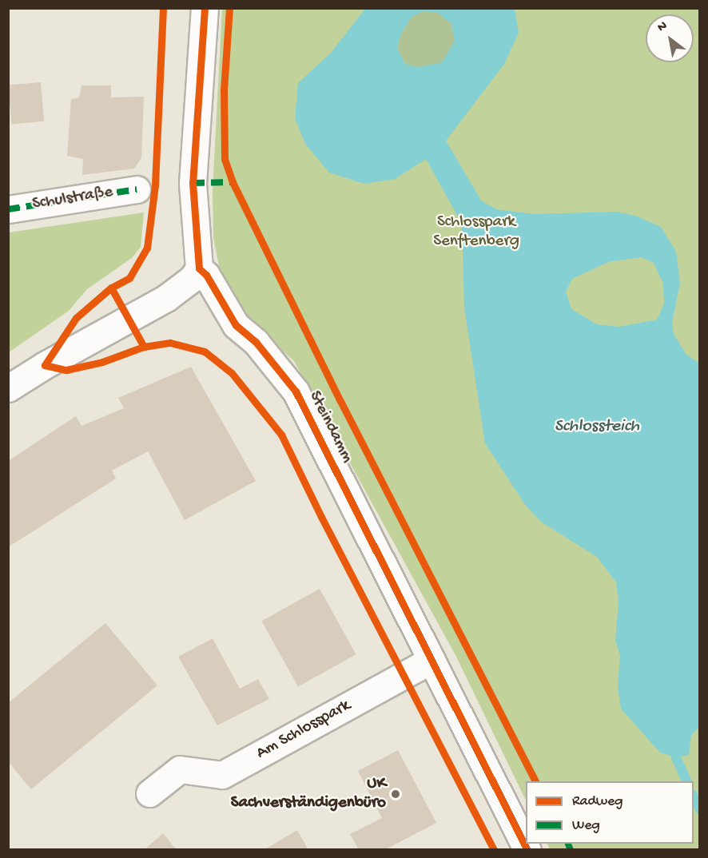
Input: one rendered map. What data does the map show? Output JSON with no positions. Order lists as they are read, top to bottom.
{
  "streets": {
    "street": ["Schulstraße", "Steindamm", "Am Schlosspark"]
  },
  "crossings": [
    ["Steindamm", "Am Schlosspark"]
  ],
  "water": ["Schlossteich"],
  "parks": ["Schlosspark Senftenberg"],
  "places": ["UK Sachverständigenbüro"],
  "legend": ["Radweg", "Weg"],
  "north": "top left"
}
